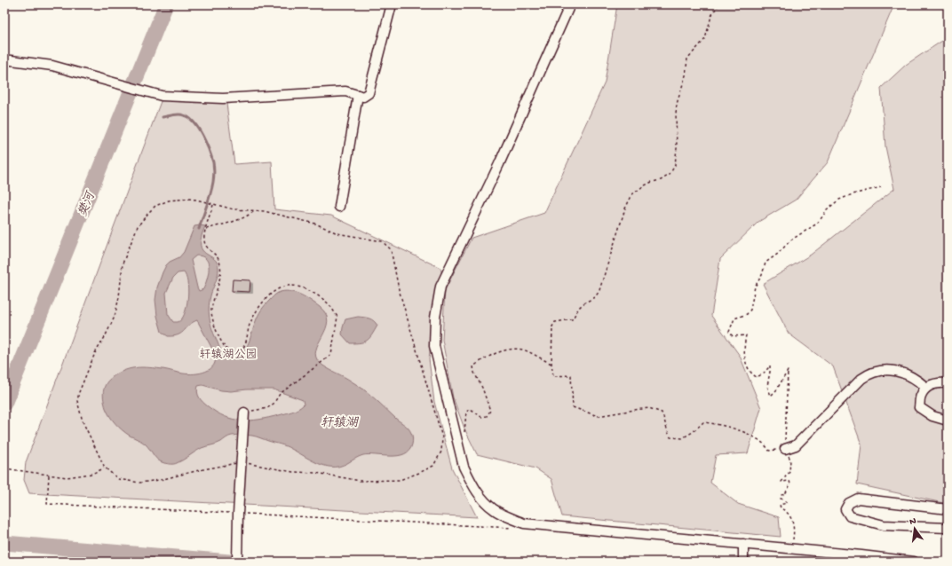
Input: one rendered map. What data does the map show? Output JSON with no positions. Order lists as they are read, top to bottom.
{
  "water": ["樊河", "轩辕湖"],
  "parks": ["轩辕湖公园"],
  "north": "top"
}
